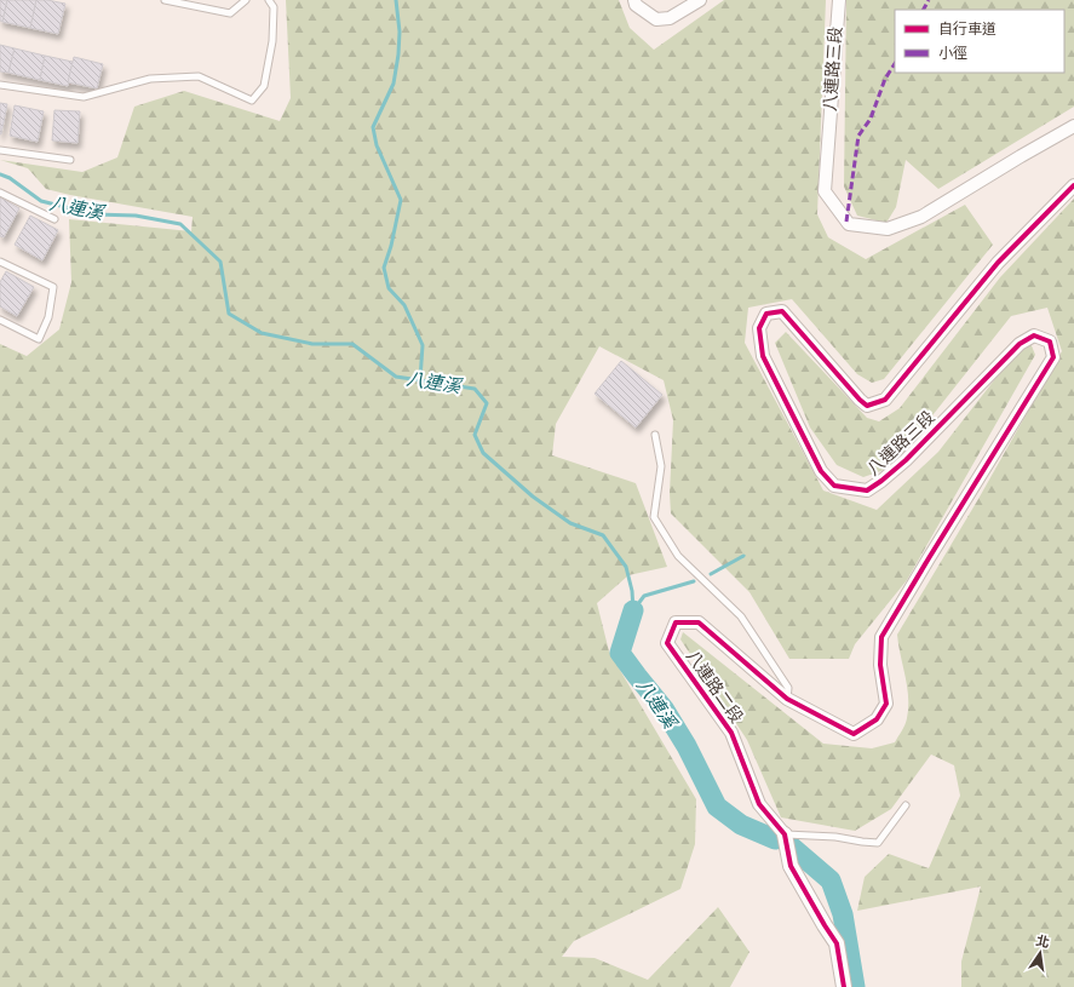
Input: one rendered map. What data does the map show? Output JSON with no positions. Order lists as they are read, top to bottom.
{
  "streets": {
    "street": ["八連路三段", "八連路二段"]
  },
  "crossings": [
    ["八連路三段", "八連路二段"]
  ],
  "water": ["八連溪"],
  "legend": ["自行車道", "小徑"],
  "north": "top"
}
